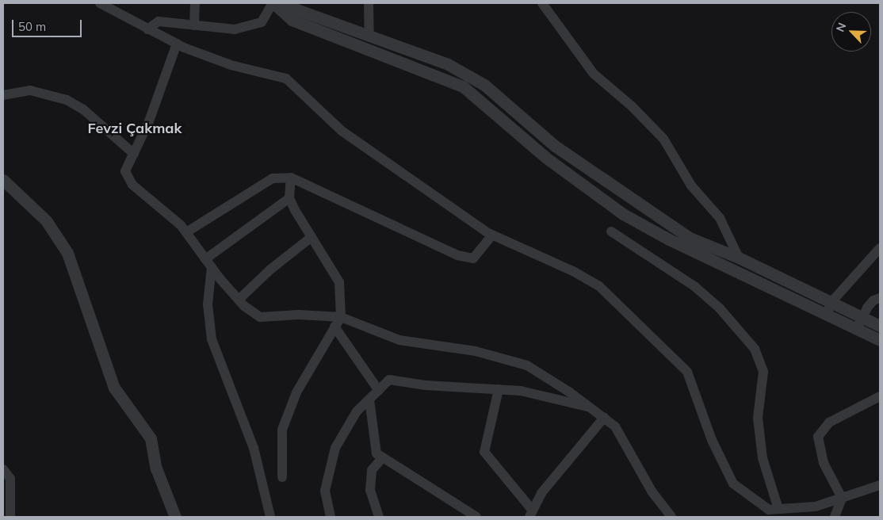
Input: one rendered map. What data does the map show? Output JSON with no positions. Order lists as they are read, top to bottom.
{
  "districts": ["Fevzi Çakmak"],
  "scale_bar": "50 m",
  "north": "top left"
}
